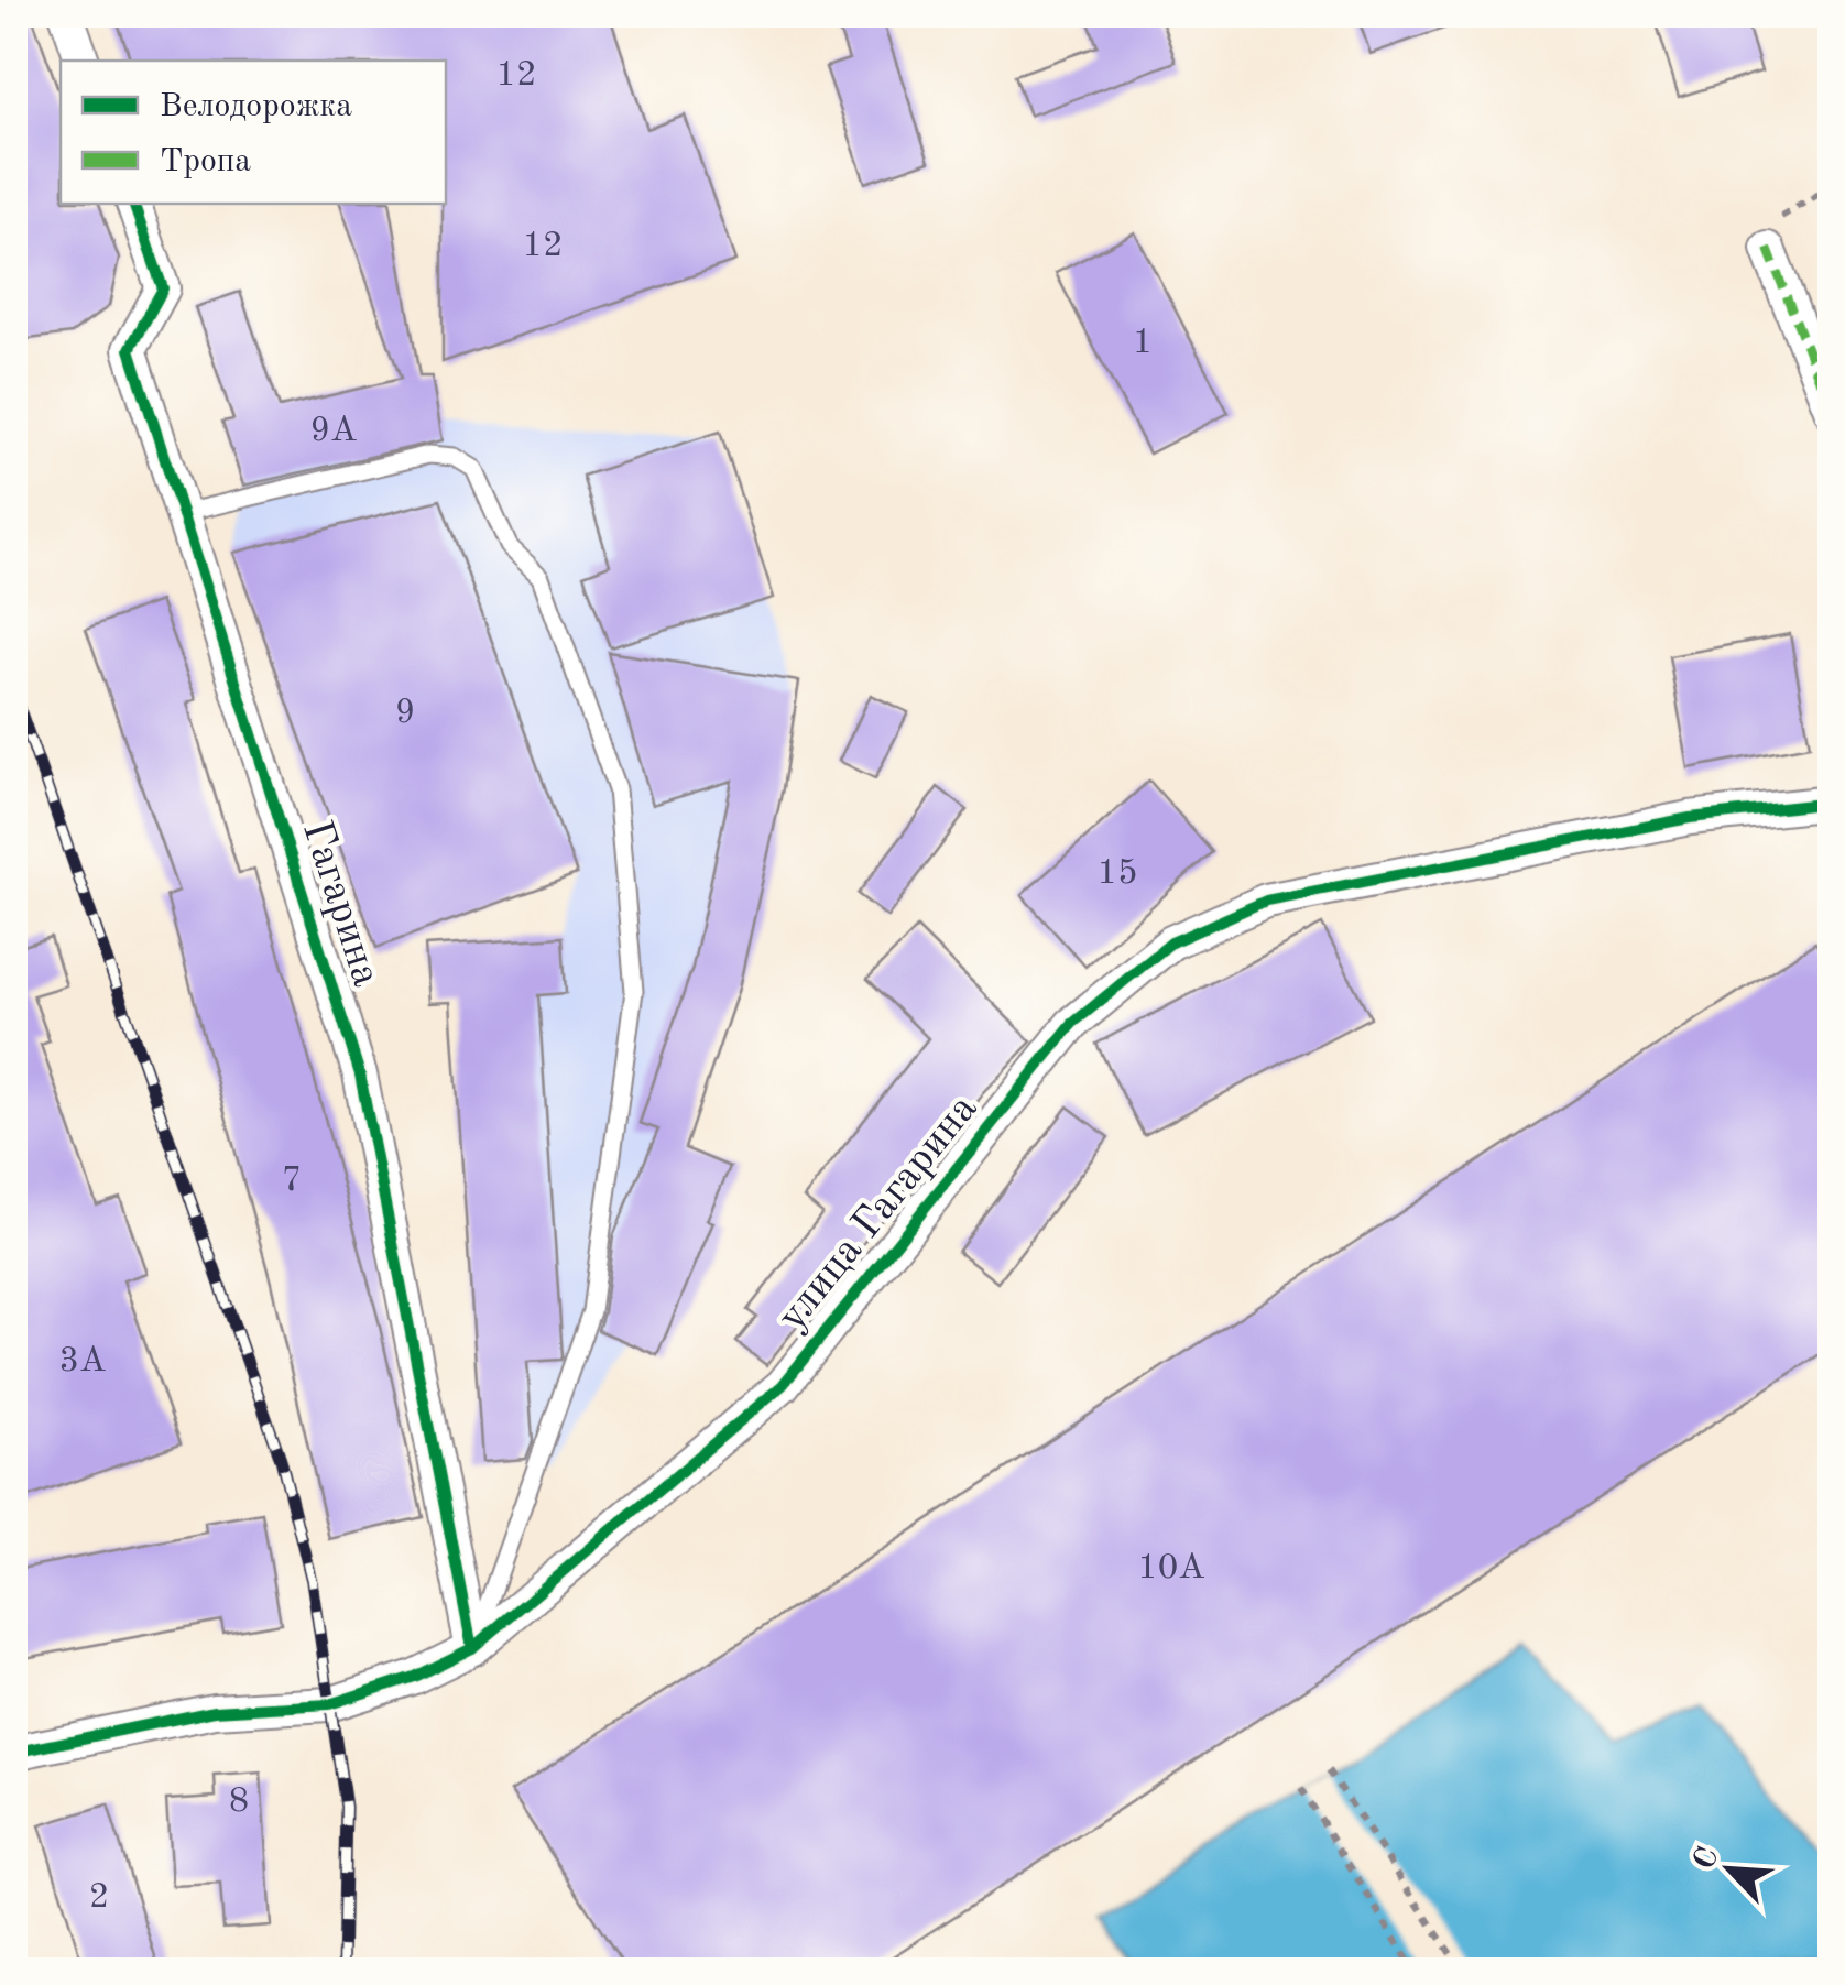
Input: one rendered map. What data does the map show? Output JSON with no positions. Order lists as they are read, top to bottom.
{
  "streets": {
    "street": ["Гагарина", "улица Гагарина"]
  },
  "crossings": [
    ["Гагарина", "улица Гагарина"]
  ],
  "house_numbers": [
    "12",
    "12",
    "1",
    "9А",
    "9",
    "15",
    "7",
    "3А",
    "10А",
    "8",
    "2"
  ],
  "legend": ["Велодорожка", "Тропа"],
  "north": "top left"
}
